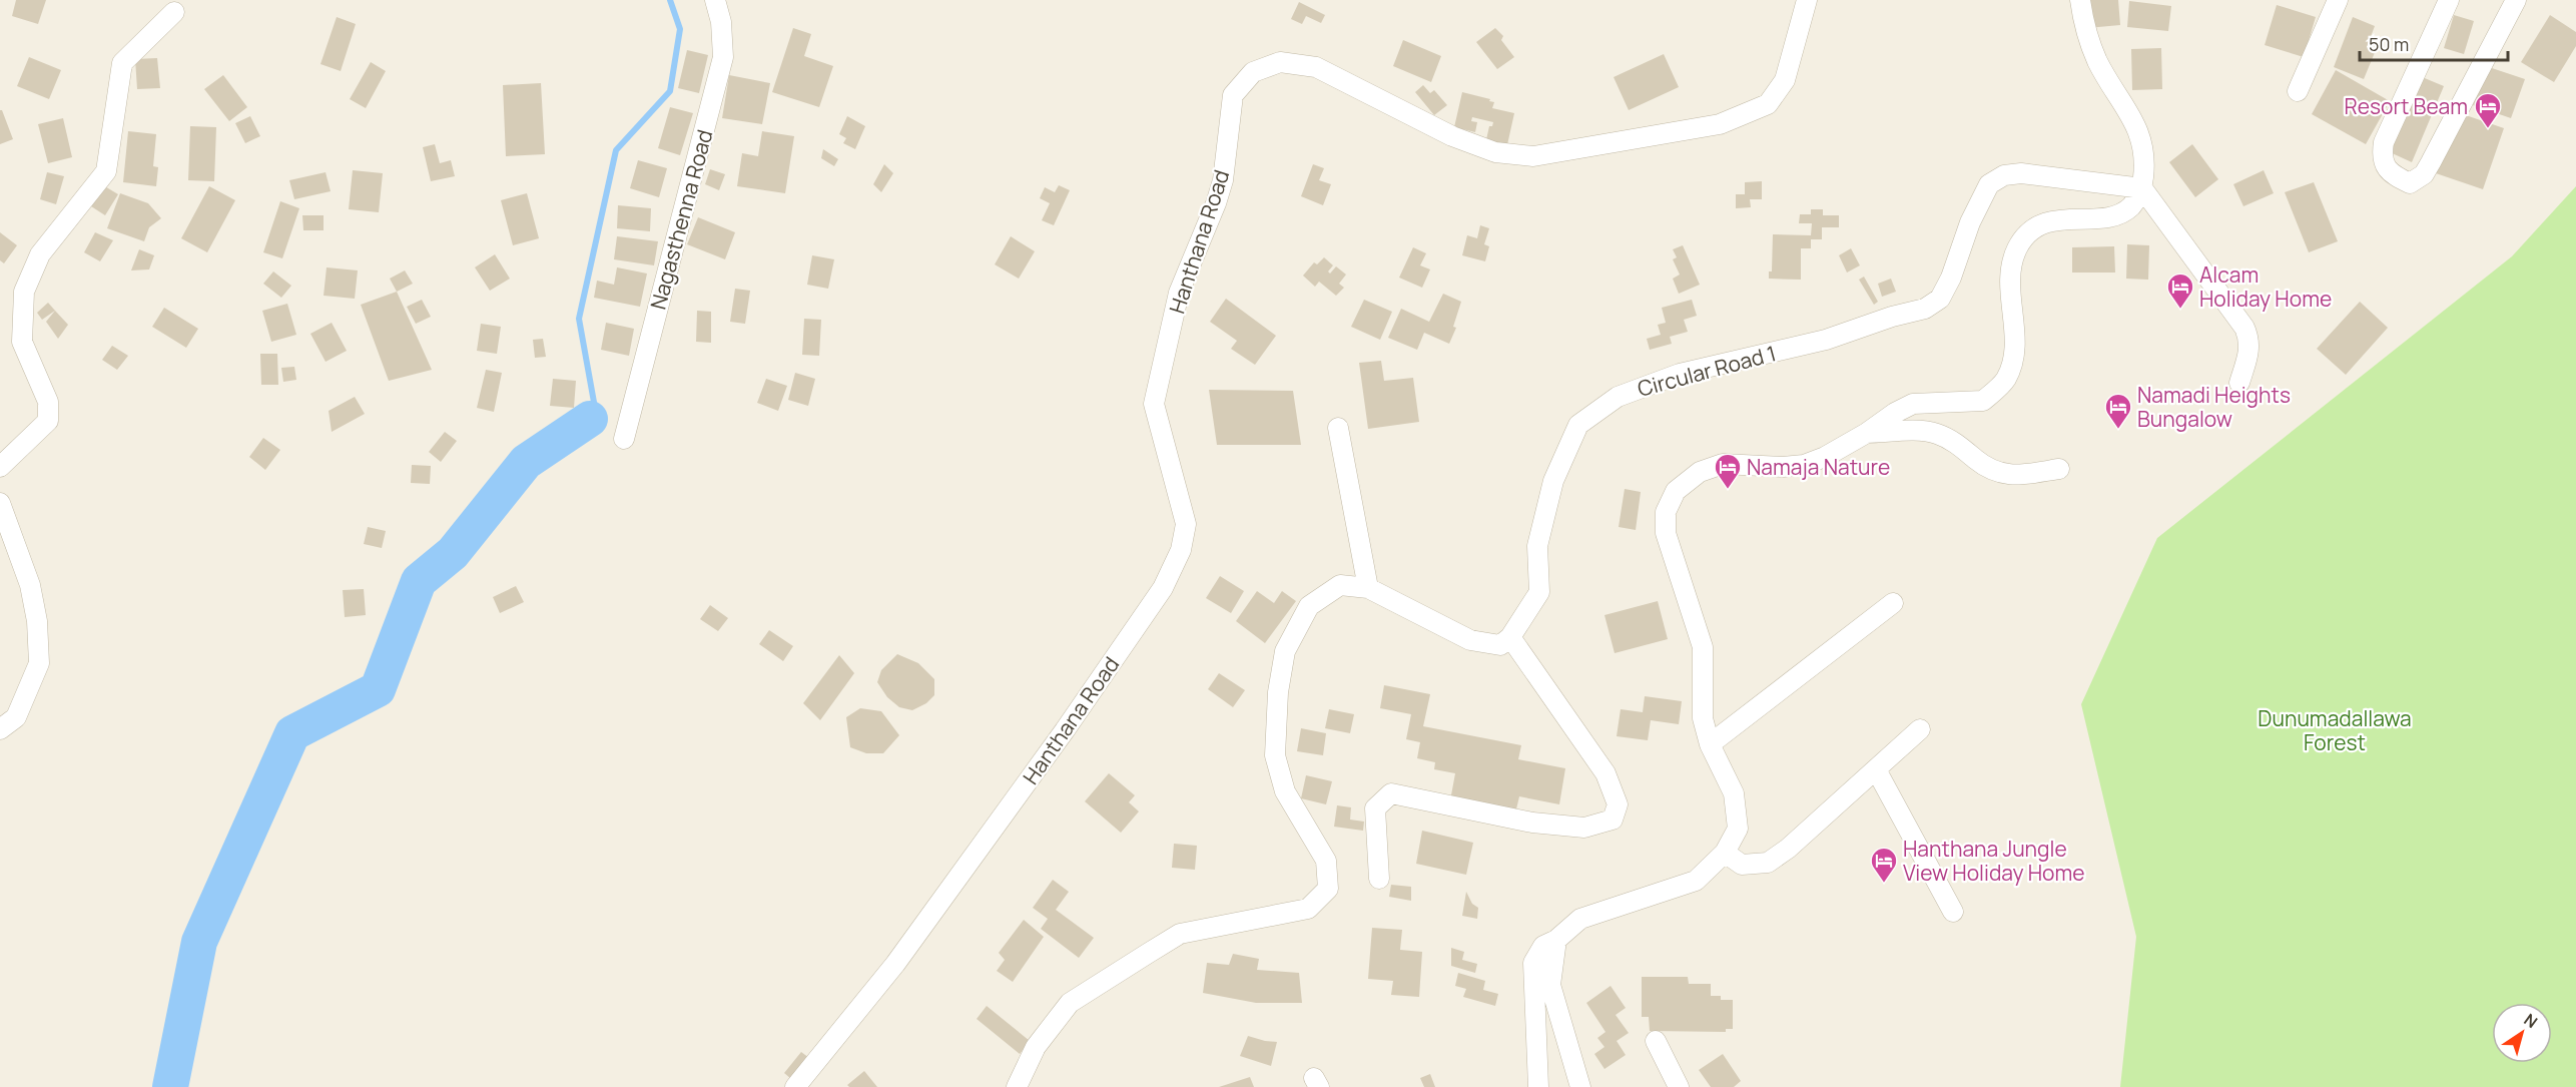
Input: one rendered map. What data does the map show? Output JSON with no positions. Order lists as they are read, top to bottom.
{
  "streets": {
    "street": ["Nagasthenna Road", "Hanthana Road", "Circular Road 1"]
  },
  "parks": ["Dunumadallawa Forest"],
  "places": {
    "hotel": [
      "Resort Beam",
      "Alcam Holiday Home",
      "Namadi Heights Bungalow",
      "Namaja Nature",
      "Hanthana Jungle View Holiday Home"
    ]
  },
  "scale_bar": "50 m",
  "north": "top right"
}
